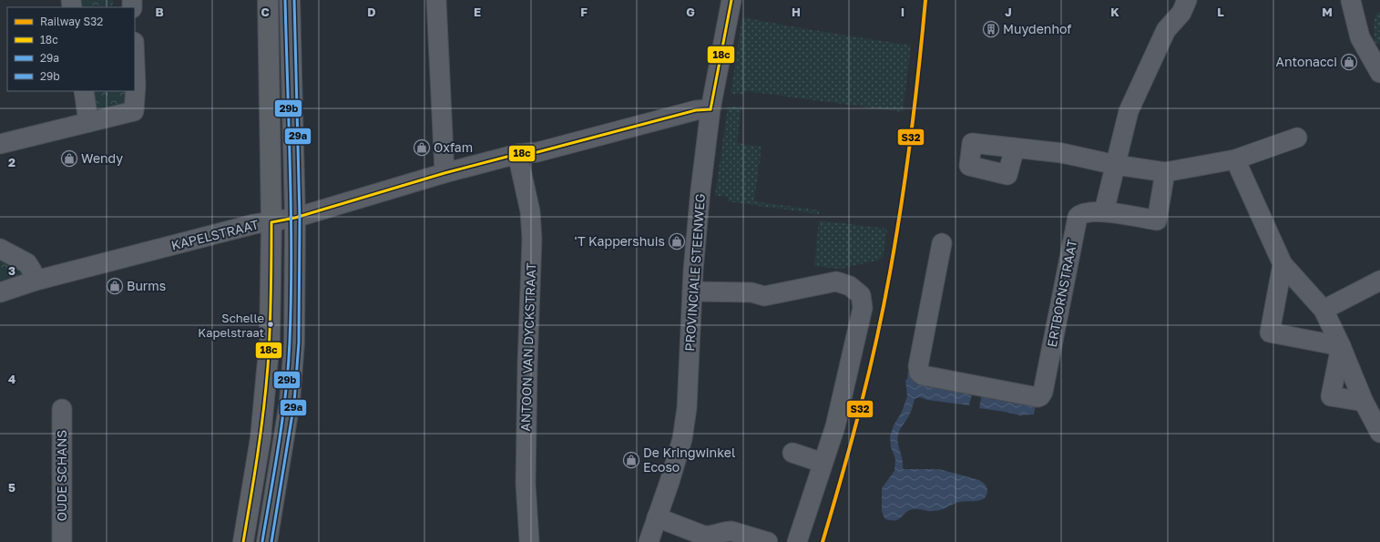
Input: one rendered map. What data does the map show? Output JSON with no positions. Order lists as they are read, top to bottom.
{
  "streets": {
    "street": [
      "KAPELSTRAAT",
      "PROVINCIALE STEENWEG",
      "ERTBORNSTRAAT",
      "ANTOON VAN DYCKSTRAAT",
      "OUDE SCHANS"
    ]
  },
  "crossings": [
    ["KAPELSTRAAT", "PROVINCIALE STEENWEG"],
    ["KAPELSTRAAT", "ANTOON VAN DYCKSTRAAT"]
  ],
  "places": {
    "building": ["Muydenhof"],
    "shop": [
      "Antonacci",
      "Oxfam",
      "Wendy",
      "'T Kappershuis",
      "Burms",
      "De Kringwinkel Ecoso"
    ],
    "other": ["Schelle Kapelstraat"]
  },
  "lines": [
    "rail line S32",
    "transit line 18c",
    "transit line 29a",
    "transit line 29b"
  ],
  "legend": [
    "Railway S32",
    "18c",
    "29a",
    "29b"
  ],
  "grid": {
    "columns": [
      "B",
      "C",
      "D",
      "E",
      "F",
      "G",
      "H",
      "I",
      "J",
      "K",
      "L",
      "M"
    ],
    "rows": [
      "2",
      "3",
      "4",
      "5"
    ]
  }
}
